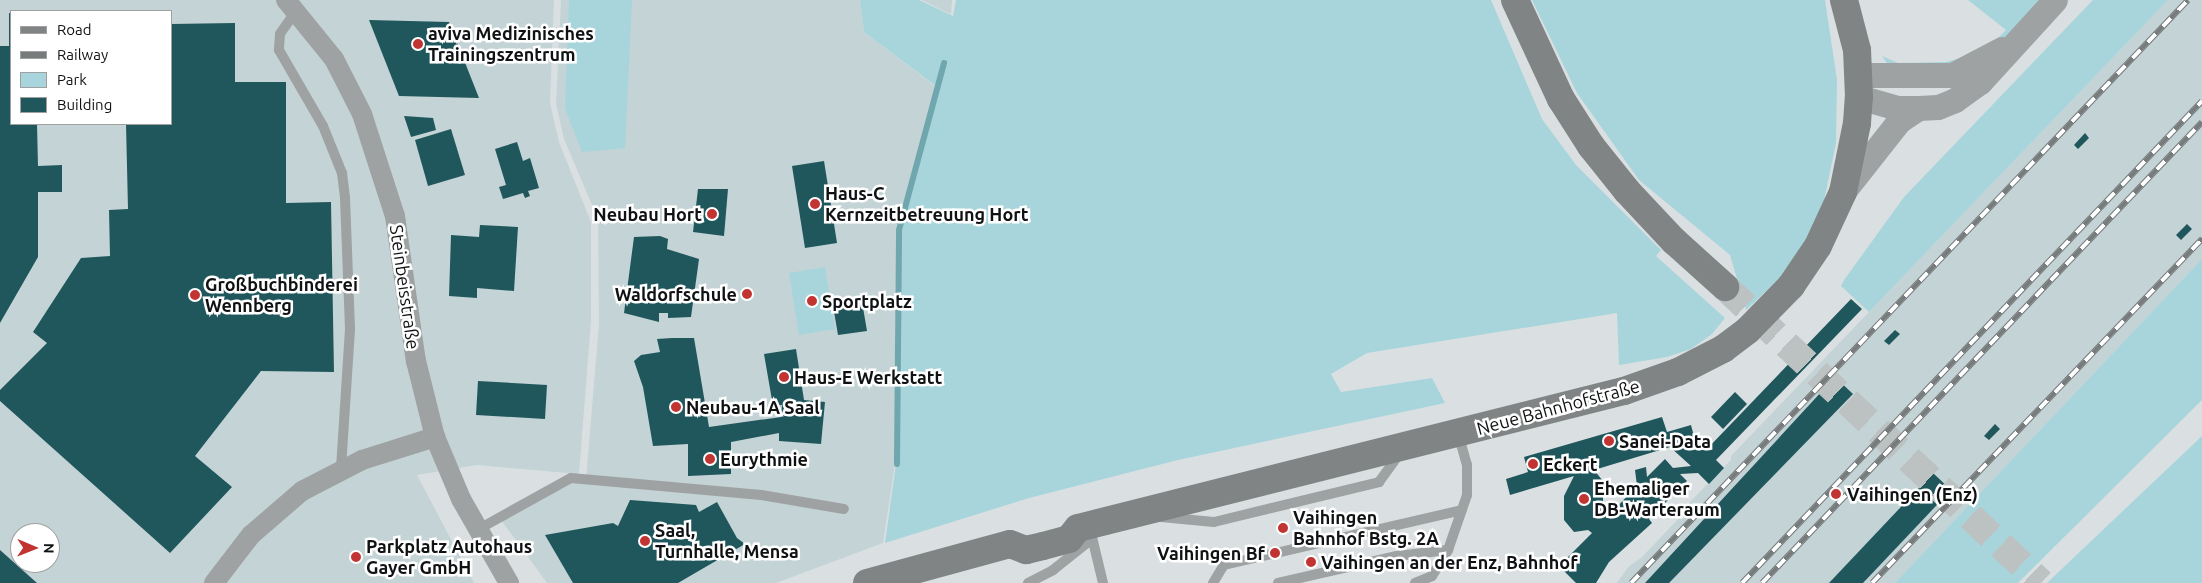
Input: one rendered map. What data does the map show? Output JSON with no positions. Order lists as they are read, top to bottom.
{
  "streets": {
    "main road": ["Neue Bahnhofstraße"],
    "street": ["Steinbeisstraße"]
  },
  "places": [
    "aviva Medizinisches Trainingszentrum",
    "Haus-C Kernzeitbetreuung Hort",
    "Neubau Hort",
    "Waldorfschule",
    "Großbuchbinderei Wennberg",
    "Sportplatz",
    "Haus-E Werkstatt",
    "Neubau-1A Saal",
    "Sanei-Data",
    "Eurythmie",
    "Eckert",
    "Vaihingen (Enz)",
    "Ehemaliger DB-Warteraum",
    "Vaihingen Bahnhof Bstg. 2A",
    "Saal, Turnhalle, Mensa",
    "Vaihingen Bf",
    "Parkplatz Autohaus Gayer GmbH",
    "Vaihingen an der Enz, Bahnhof"
  ],
  "legend": [
    "Road",
    "Railway",
    "Park",
    "Building"
  ],
  "north": "right"
}
